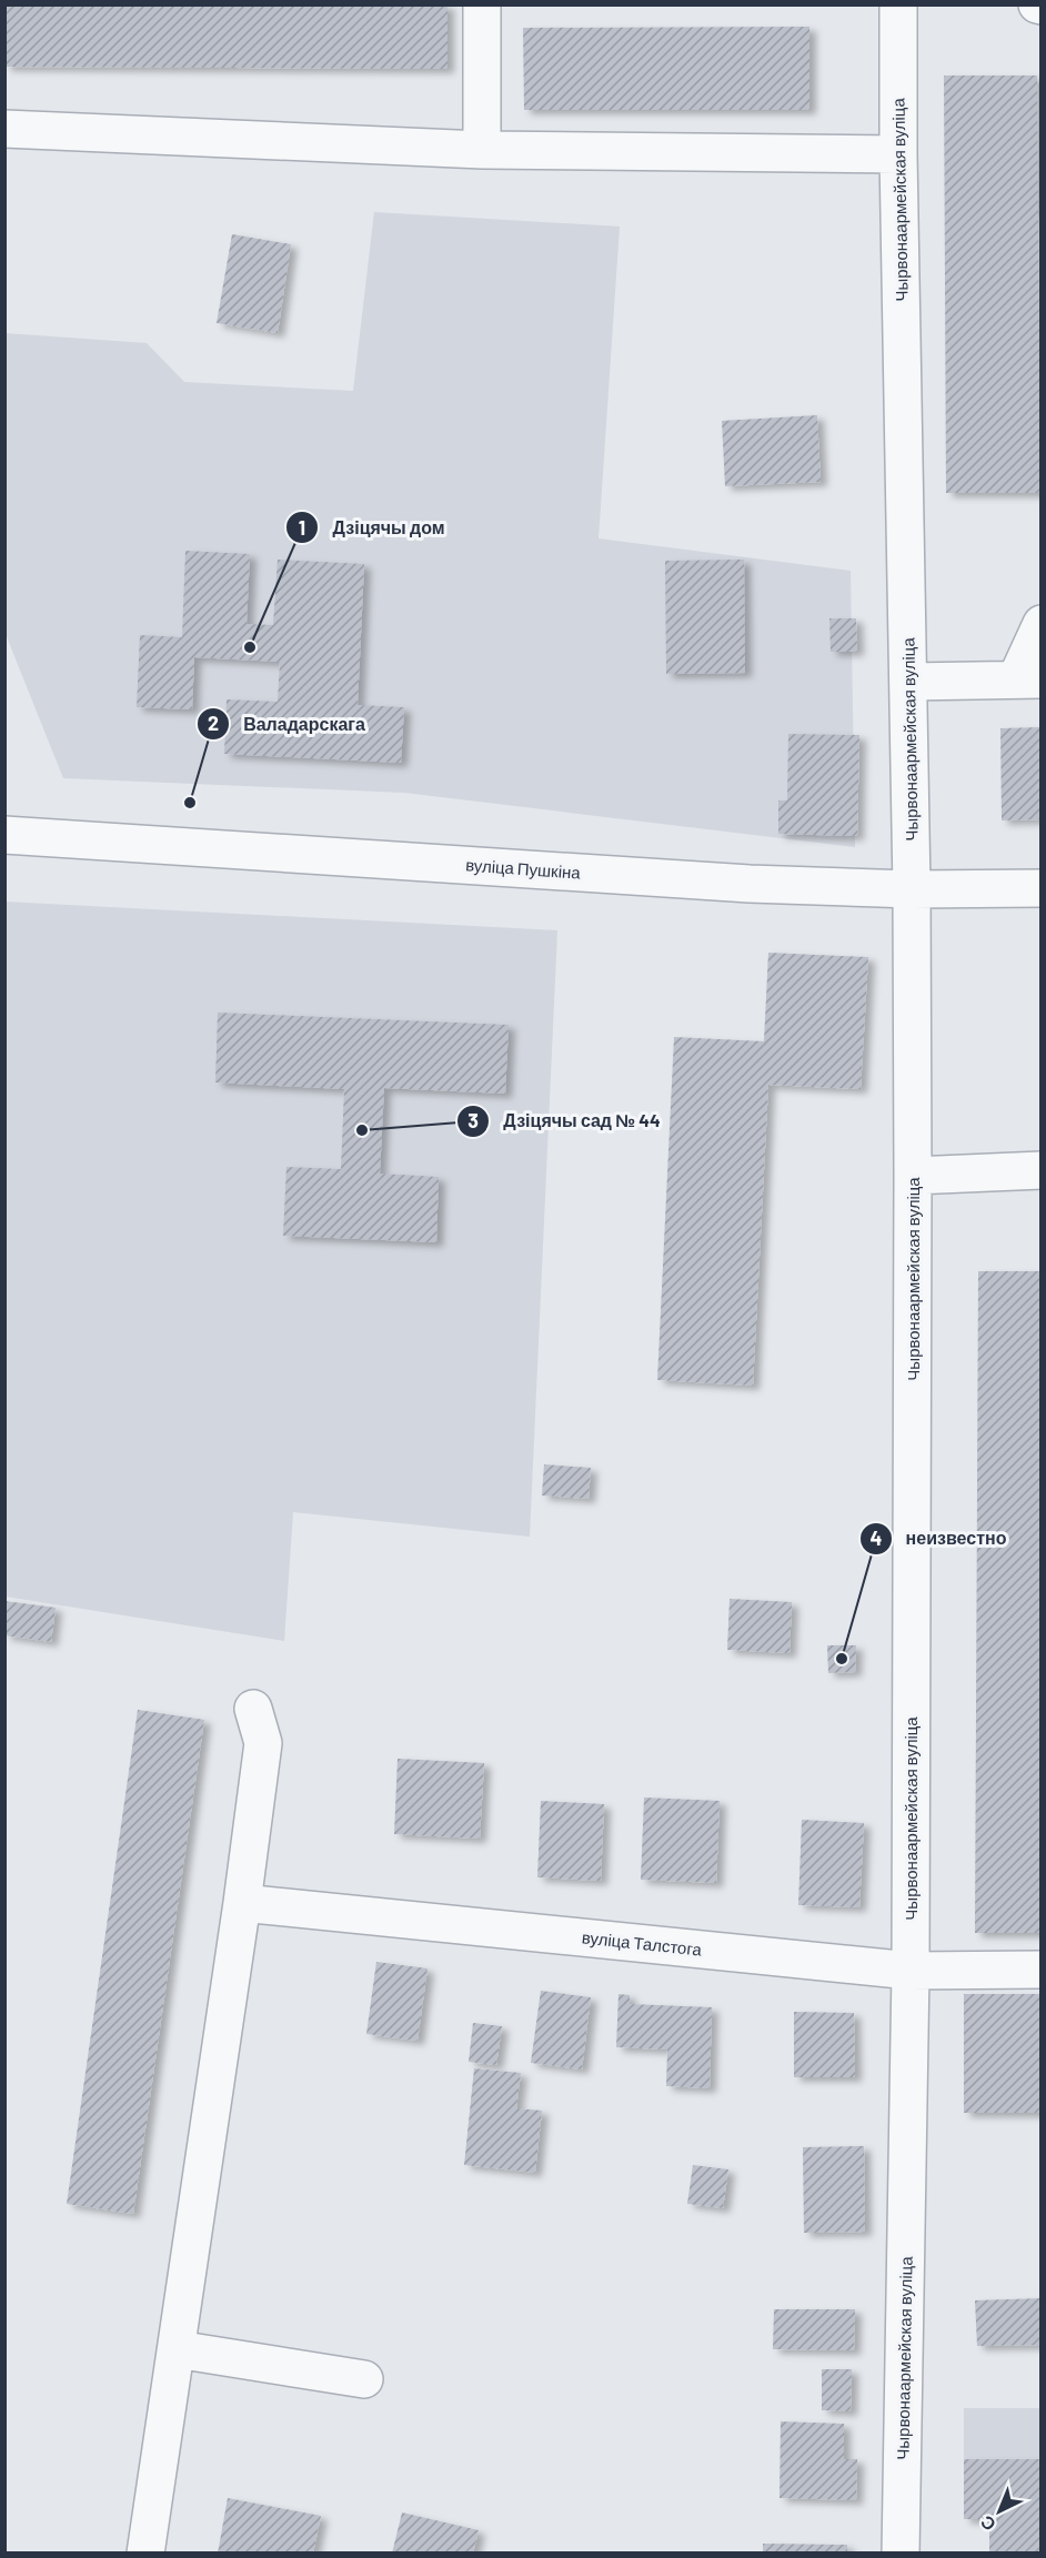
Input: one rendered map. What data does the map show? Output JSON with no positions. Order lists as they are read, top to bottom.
{
  "streets": {
    "street": ["Чырвонаармейская вуліца", "вуліца Пушкіна", "вуліца Талстога"]
  },
  "crossings": [
    ["Чырвонаармейская вуліца", "вуліца Пушкіна"],
    ["Чырвонаармейская вуліца", "вуліца Талстога"]
  ],
  "places": [
    "Дзіцячы дом",
    "Валадарскага",
    "Дзіцячы сад № 44",
    "неизвестно"
  ],
  "north": "bottom left"
}
